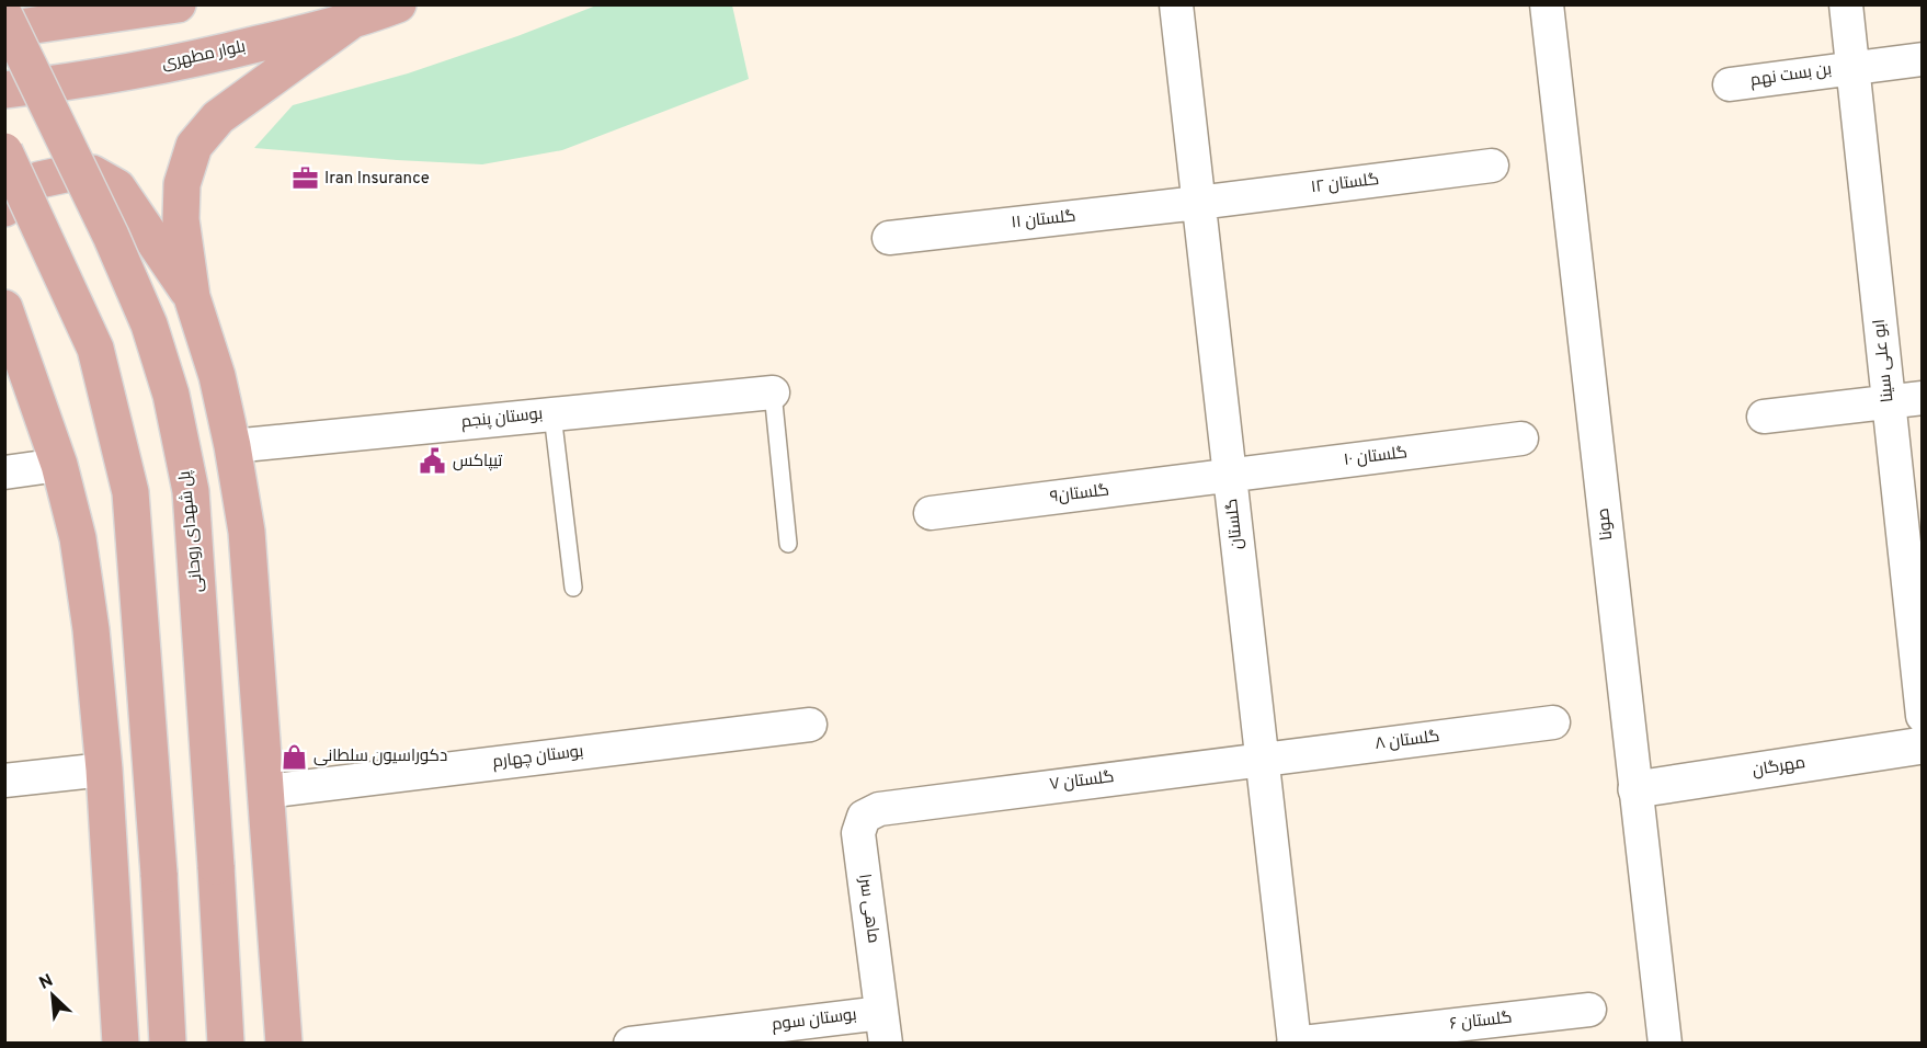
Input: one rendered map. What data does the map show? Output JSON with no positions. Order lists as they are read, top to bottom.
{
  "streets": {
    "main road": ["بلوار مطهری", "پل شهدای روحانی"],
    "street": [
      "بن بست نهم",
      "گلستان ۱۲",
      "گلستان ۱۱",
      "ابو علی سینا",
      "بوستان پنجم",
      "گلستان ۱۰",
      "گلستان۹",
      "گلستان",
      "صونا",
      "گلستان ۸",
      "بوستان چهارم",
      "مهرگان",
      "گلستان ۷",
      "ماهی سرا",
      "بوستان سوم",
      "گلستان ۶"
    ]
  },
  "crossings": [
    ["بن بست نهم", "ابو علی سینا"],
    ["گلستان ۱۲", "گلستان ۱۱"],
    ["گلستان ۱۲", "گلستان"],
    ["گلستان ۱۱", "گلستان"],
    ["گلستان ۱۰", "گلستان۹"],
    ["گلستان ۱۰", "گلستان"],
    ["گلستان۹", "گلستان"],
    ["گلستان", "گلستان ۸"],
    ["گلستان", "گلستان ۷"],
    ["گلستان", "گلستان ۶"],
    ["صونا", "مهرگان"],
    ["گلستان ۸", "گلستان ۷"],
    ["گلستان ۷", "ماهی سرا"],
    ["ماهی سرا", "بوستان سوم"]
  ],
  "places": {
    "office": ["Iran Insurance"],
    "public building": ["تیپاکس"],
    "shop": ["دکوراسیون سلطانی"]
  },
  "north": "top left"
}
